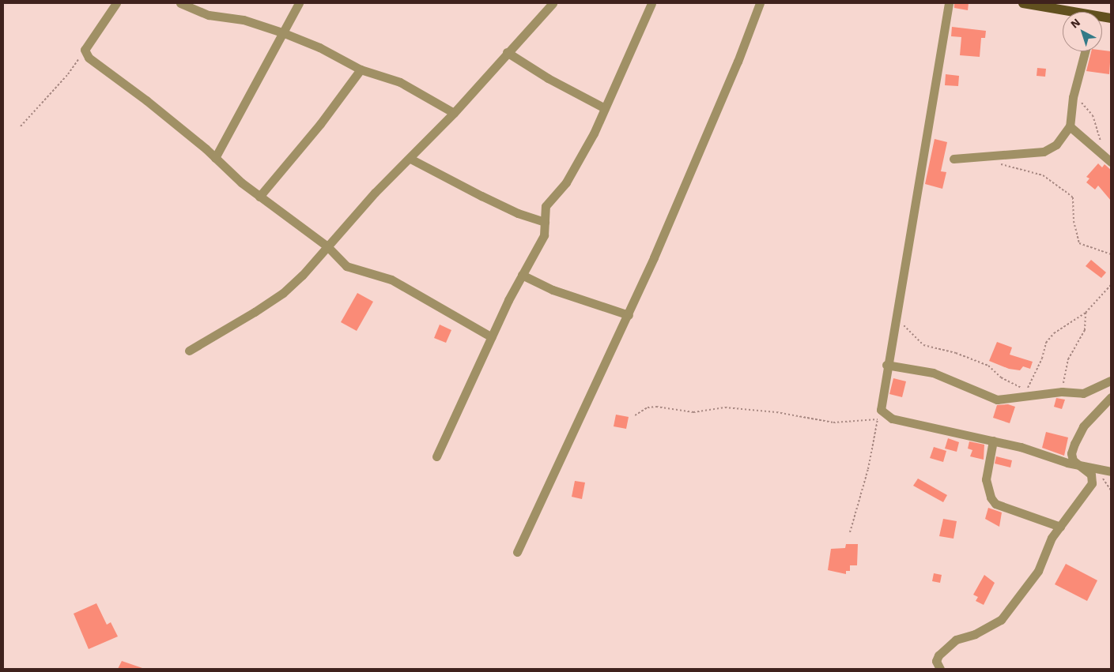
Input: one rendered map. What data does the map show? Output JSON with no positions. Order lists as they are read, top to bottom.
{
  "north": "top left"
}
